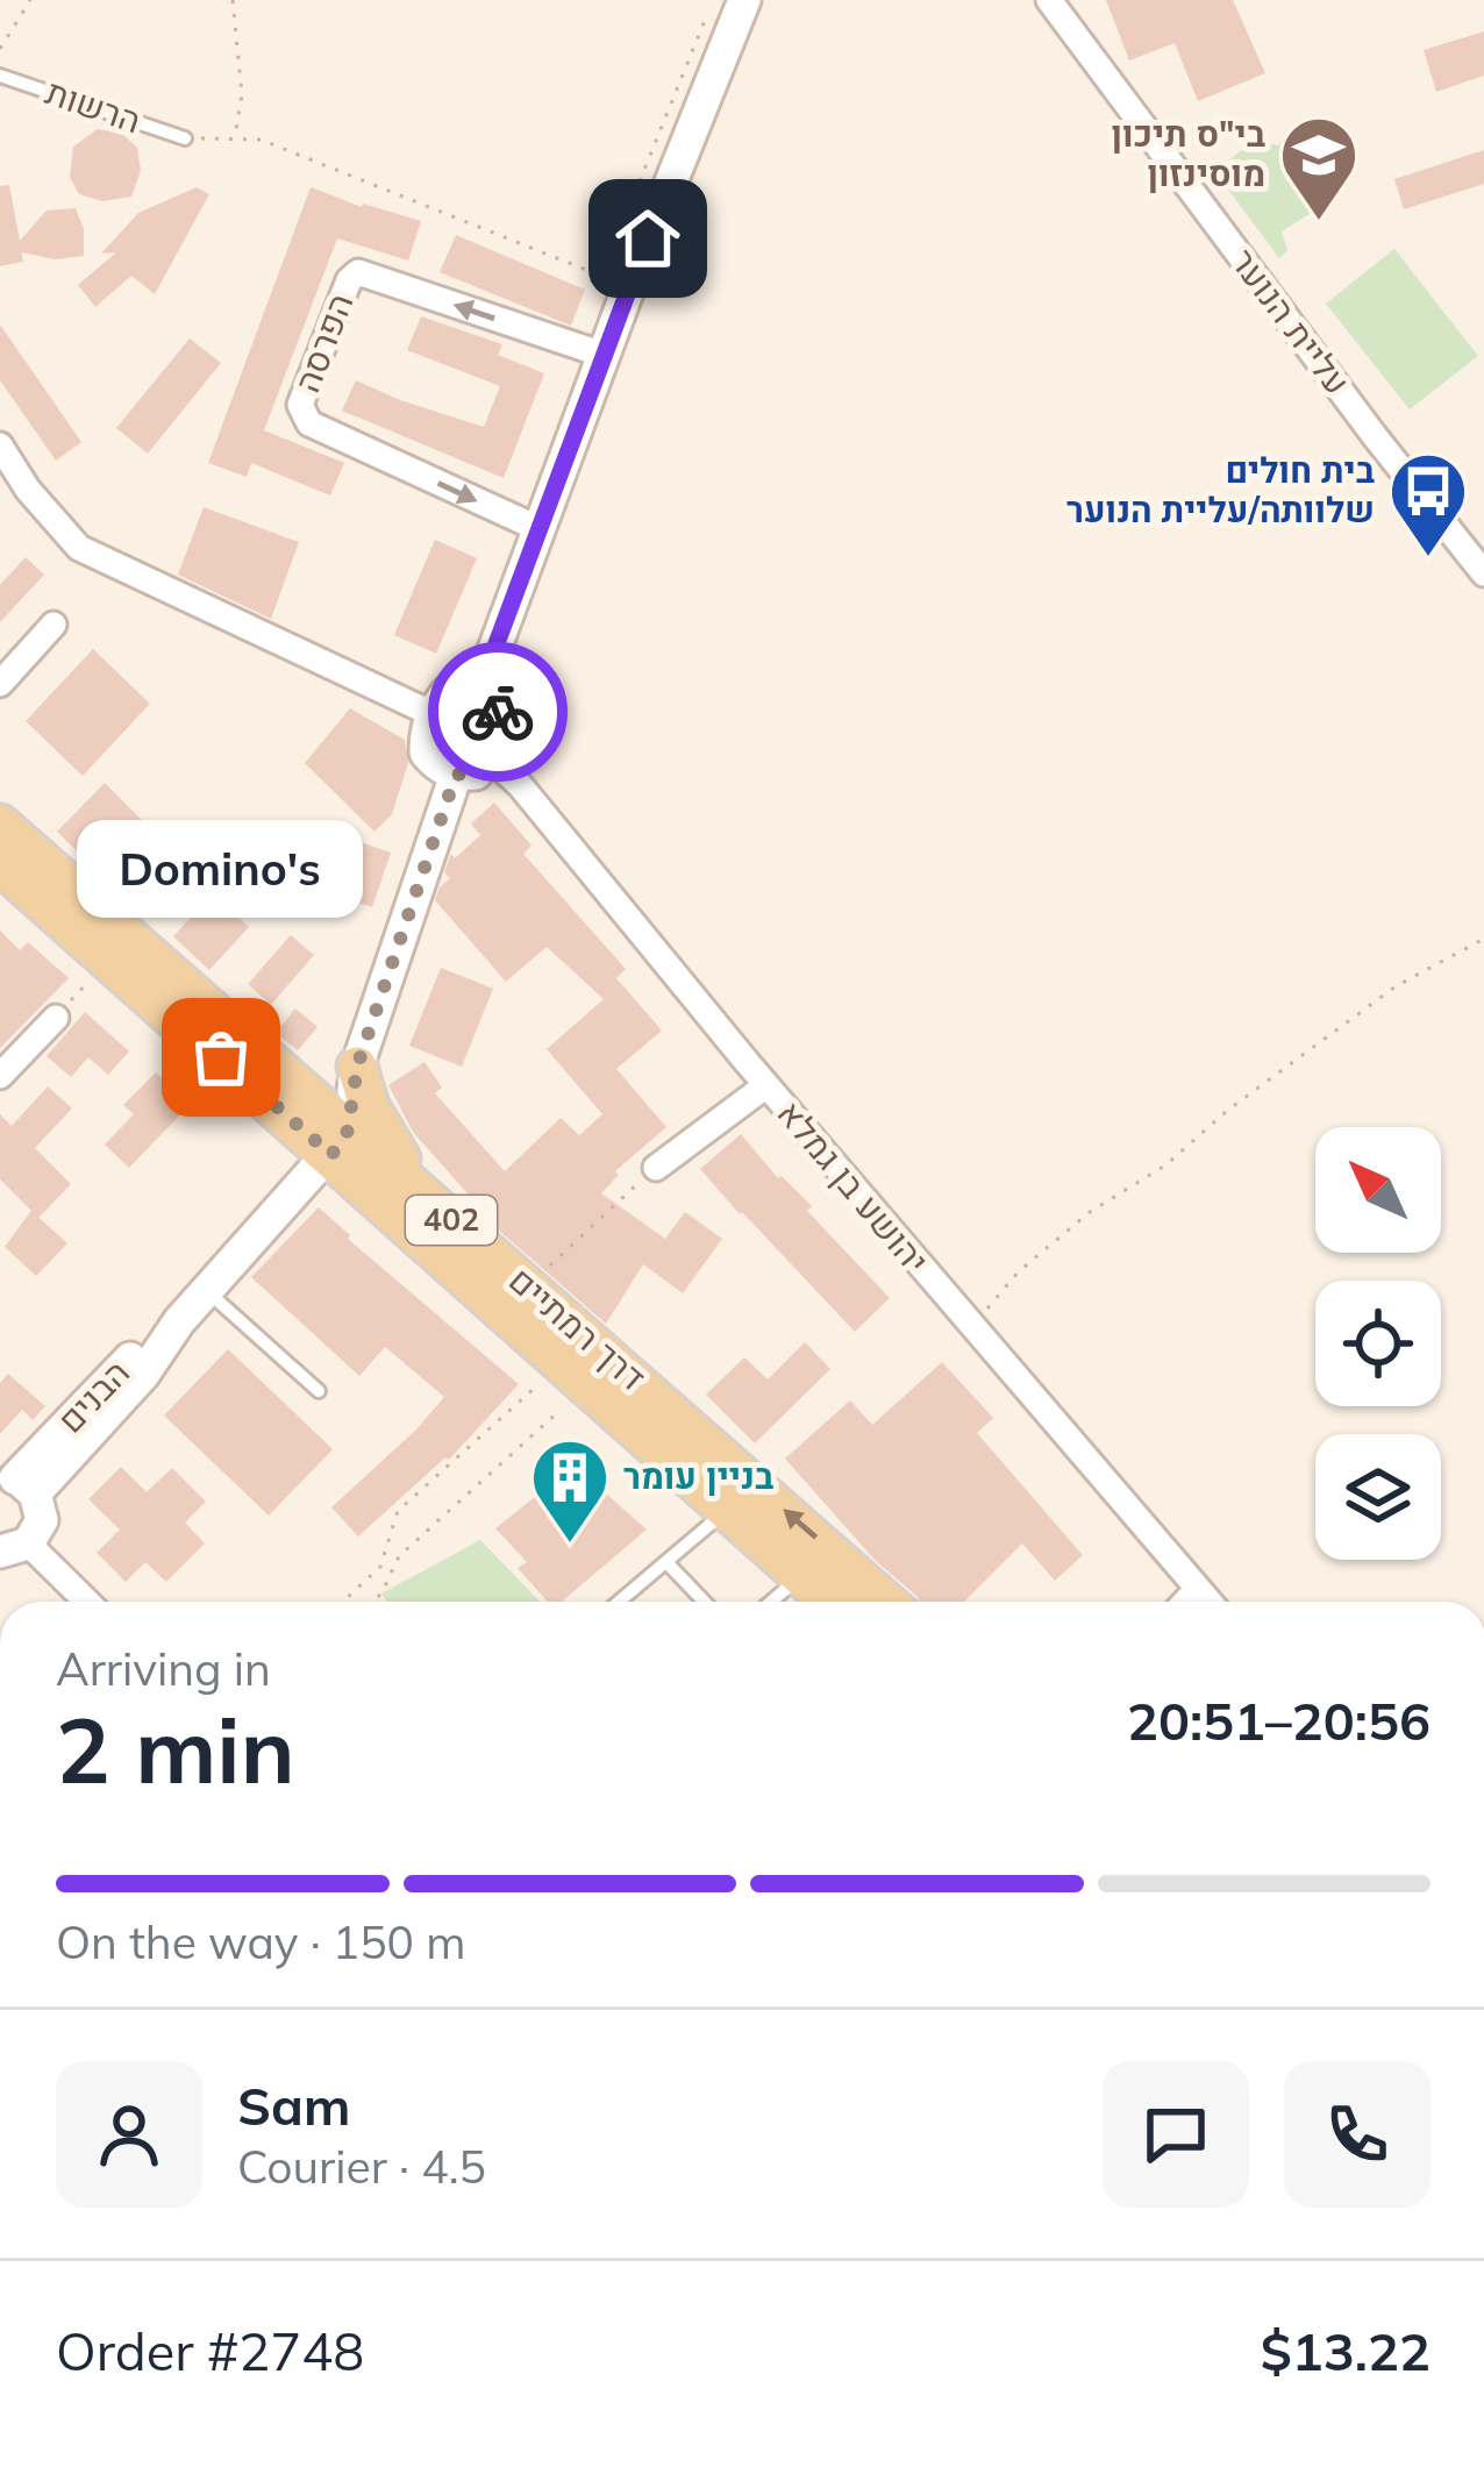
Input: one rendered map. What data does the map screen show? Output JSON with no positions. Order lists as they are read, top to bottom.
{
  "streets": {
    "main road": ["402", "דרך רמתיים", "הבנים"],
    "street": ["עליית הנוער", "הפרסה", "יהושע בן גמלא"],
    "lane": ["הרשות"]
  },
  "crossings": [
    ["דרך רמתיים", "הבנים"]
  ],
  "places": {
    "school or university": ["בי\"ס תיכון מוסינזון"],
    "bus stop": ["בית חולים שלוותה/עליית הנוער"],
    "other": ["Domino's"],
    "building": ["בניין עומר"]
  },
  "north": "top left",
  "page": {
    "bubble": "Domino's",
    "heading": ["2 min", "Arriving in", "20:51–20:56"],
    "panel": [
      "Sam",
      "Courier · 4.5",
      "Order #2748",
      "$13.22"
    ],
    "bar": "On the way · 150 m"
  }
}
